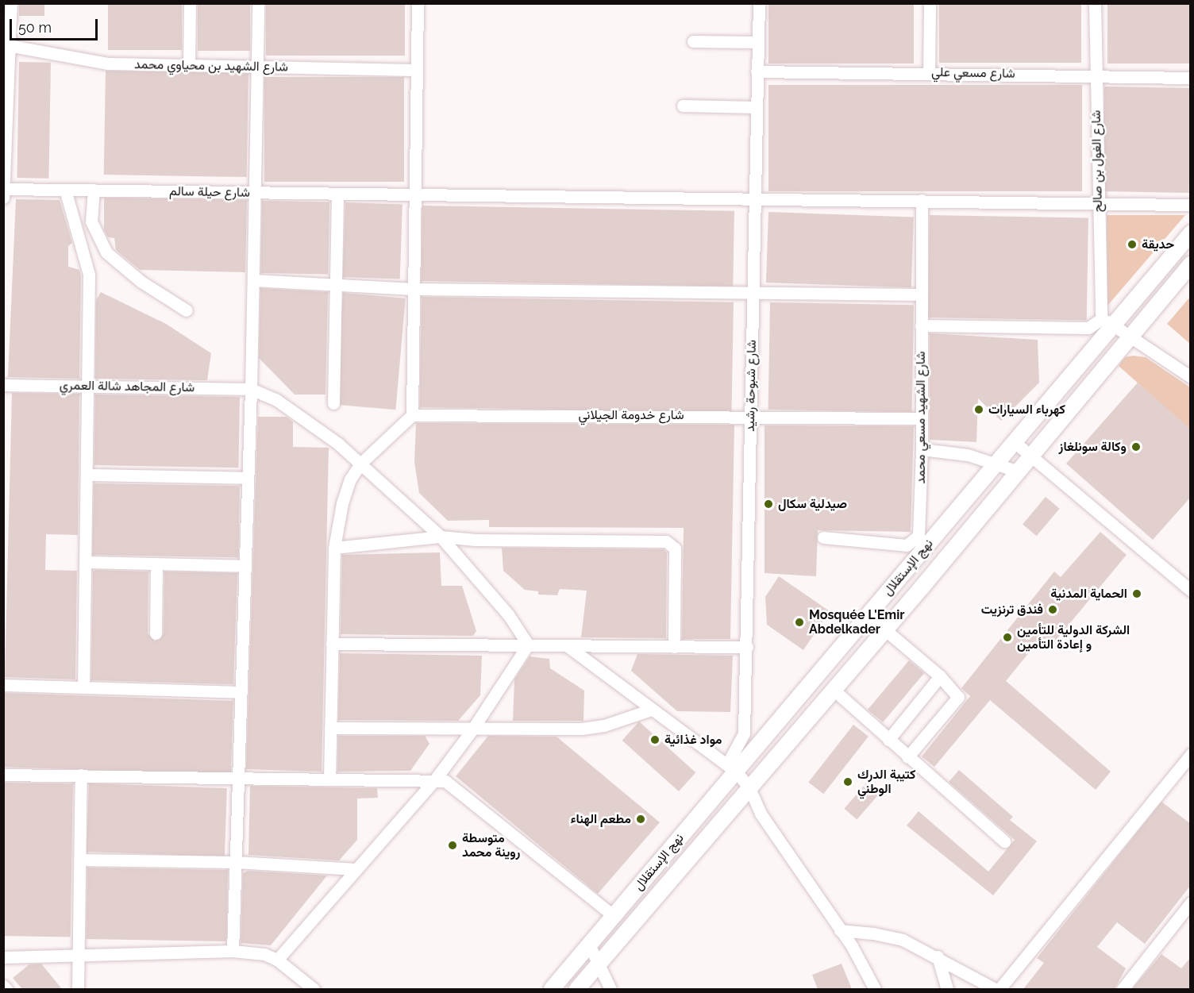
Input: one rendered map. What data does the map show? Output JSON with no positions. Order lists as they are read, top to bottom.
{
  "streets": {
    "main road": ["نهج الإستقلال"],
    "street": [
      "شارع الشهيد بن محياوي محمد",
      "شارع مسعي علي",
      "شارع الغول بن صالح",
      "شارع حيلة سالم",
      "شارع شبوحة رشيد",
      "شارع المجاهد شالة العمري",
      "شارع خدومة الجيلاني",
      "شارع الشهيد مسعي محمد"
    ]
  },
  "crossings": [
    ["شارع مسعي علي", "شارع الغول بن صالح"],
    ["شارع مسعي علي", "شارع شبوحة رشيد"],
    ["شارع الغول بن صالح", "شارع حيلة سالم"],
    ["شارع الغول بن صالح", "نهج الإستقلال"],
    ["شارع حيلة سالم", "شارع شبوحة رشيد"],
    ["شارع حيلة سالم", "شارع الشهيد مسعي محمد"],
    ["شارع شبوحة رشيد", "شارع خدومة الجيلاني"],
    ["شارع شبوحة رشيد", "نهج الإستقلال"],
    ["شارع خدومة الجيلاني", "شارع الشهيد مسعي محمد"]
  ],
  "places": [
    "حديقة",
    "كهرباء السيارات",
    "وكالة سونلغاز",
    "صيدلية سكال",
    "الحماية المدنية",
    "فندق ترنزيت",
    "Mosquée L'Emir Abdelkader",
    "الشركة الدولية للتأمين و إعادة التأمين",
    "مواد غذائية",
    "كتيبة الدرك الوطني",
    "مطعم الهناء",
    "متوسطة روينة محمد"
  ],
  "scale_bar": "50 m"
}
